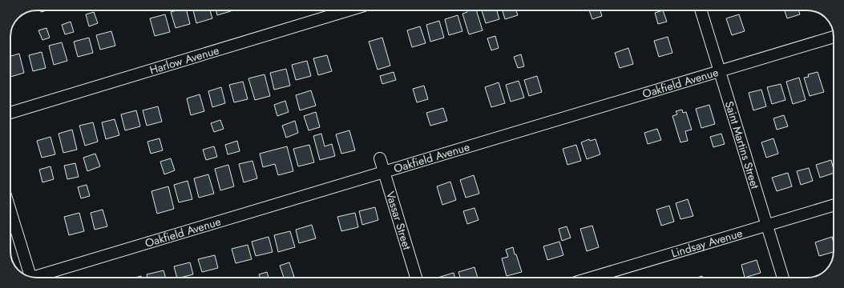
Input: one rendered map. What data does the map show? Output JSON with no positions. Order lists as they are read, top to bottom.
{
  "streets": {
    "street": [
      "Harlow Avenue",
      "Oakfield Avenue",
      "Saint Martins Street",
      "Vassar Street",
      "Lindsay Avenue"
    ]
  },
  "crossings": [
    ["Oakfield Avenue", "Saint Martins Street"],
    ["Oakfield Avenue", "Vassar Street"],
    ["Saint Martins Street", "Lindsay Avenue"]
  ]
}
